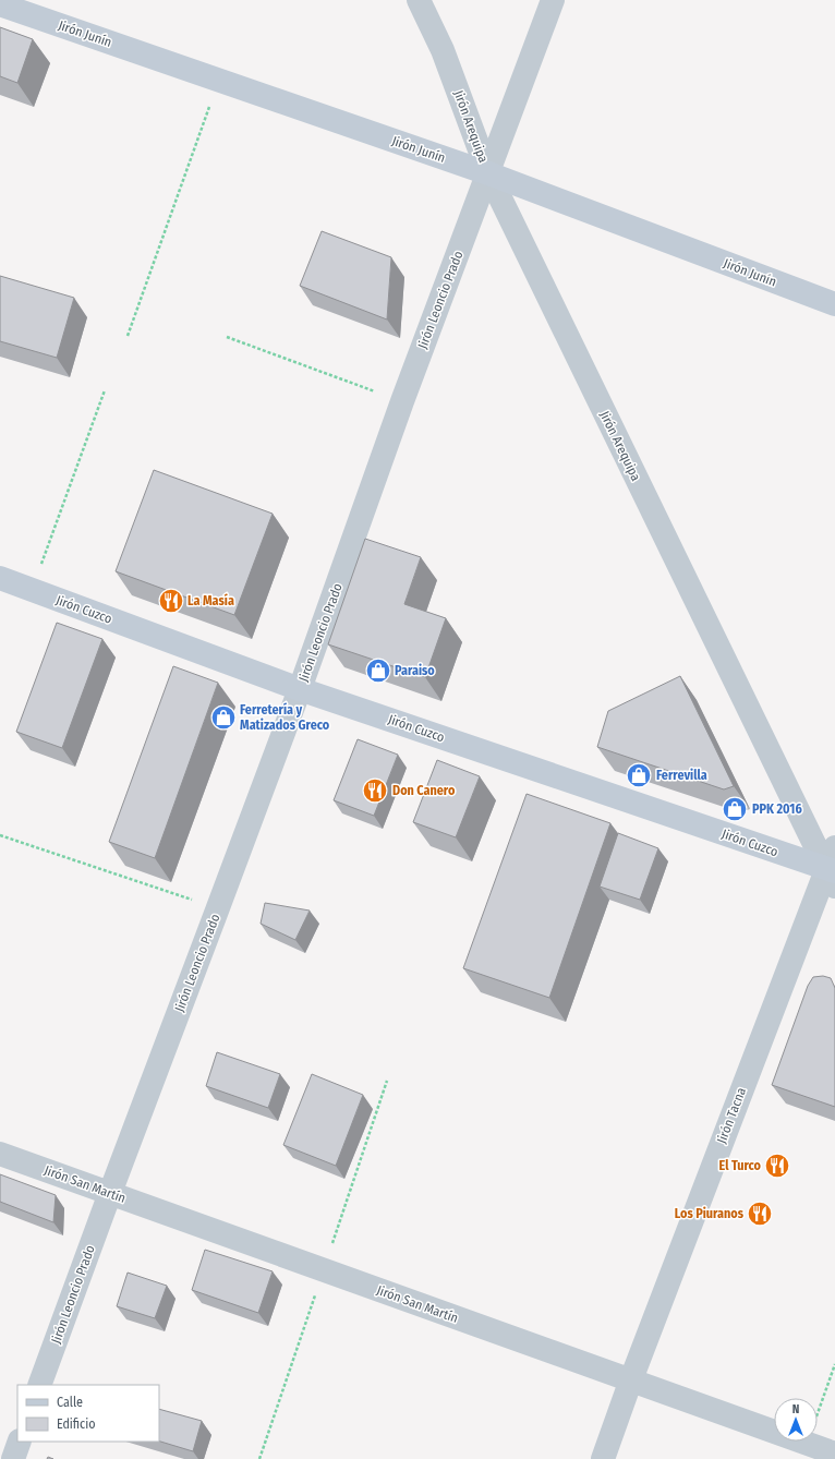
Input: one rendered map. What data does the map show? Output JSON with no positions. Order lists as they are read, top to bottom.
{
  "streets": {
    "street": [
      "Jirón Junín",
      "Jirón Arequipa",
      "Jirón Leoncio Prado",
      "Jirón Cuzco",
      "Jirón Tacna",
      "Jirón San Martín"
    ]
  },
  "crossings": [
    ["Jirón Junín", "Jirón Arequipa"],
    ["Jirón Junín", "Jirón Leoncio Prado"],
    ["Jirón Arequipa", "Jirón Leoncio Prado"],
    ["Jirón Arequipa", "Jirón Cuzco"],
    ["Jirón Arequipa", "Jirón Tacna"],
    ["Jirón Leoncio Prado", "Jirón Cuzco"],
    ["Jirón Leoncio Prado", "Jirón San Martín"],
    ["Jirón Cuzco", "Jirón Tacna"],
    ["Jirón Tacna", "Jirón San Martín"]
  ],
  "places": {
    "restaurant": [
      "La Masía",
      "Don Canero",
      "El Turco",
      "Los Piuranos"
    ],
    "shop": [
      "Paraiso",
      "Ferretería y Matizados Greco",
      "Ferrevilla",
      "PPK 2016"
    ]
  },
  "legend": ["Calle", "Edificio"],
  "north": "top"
}
